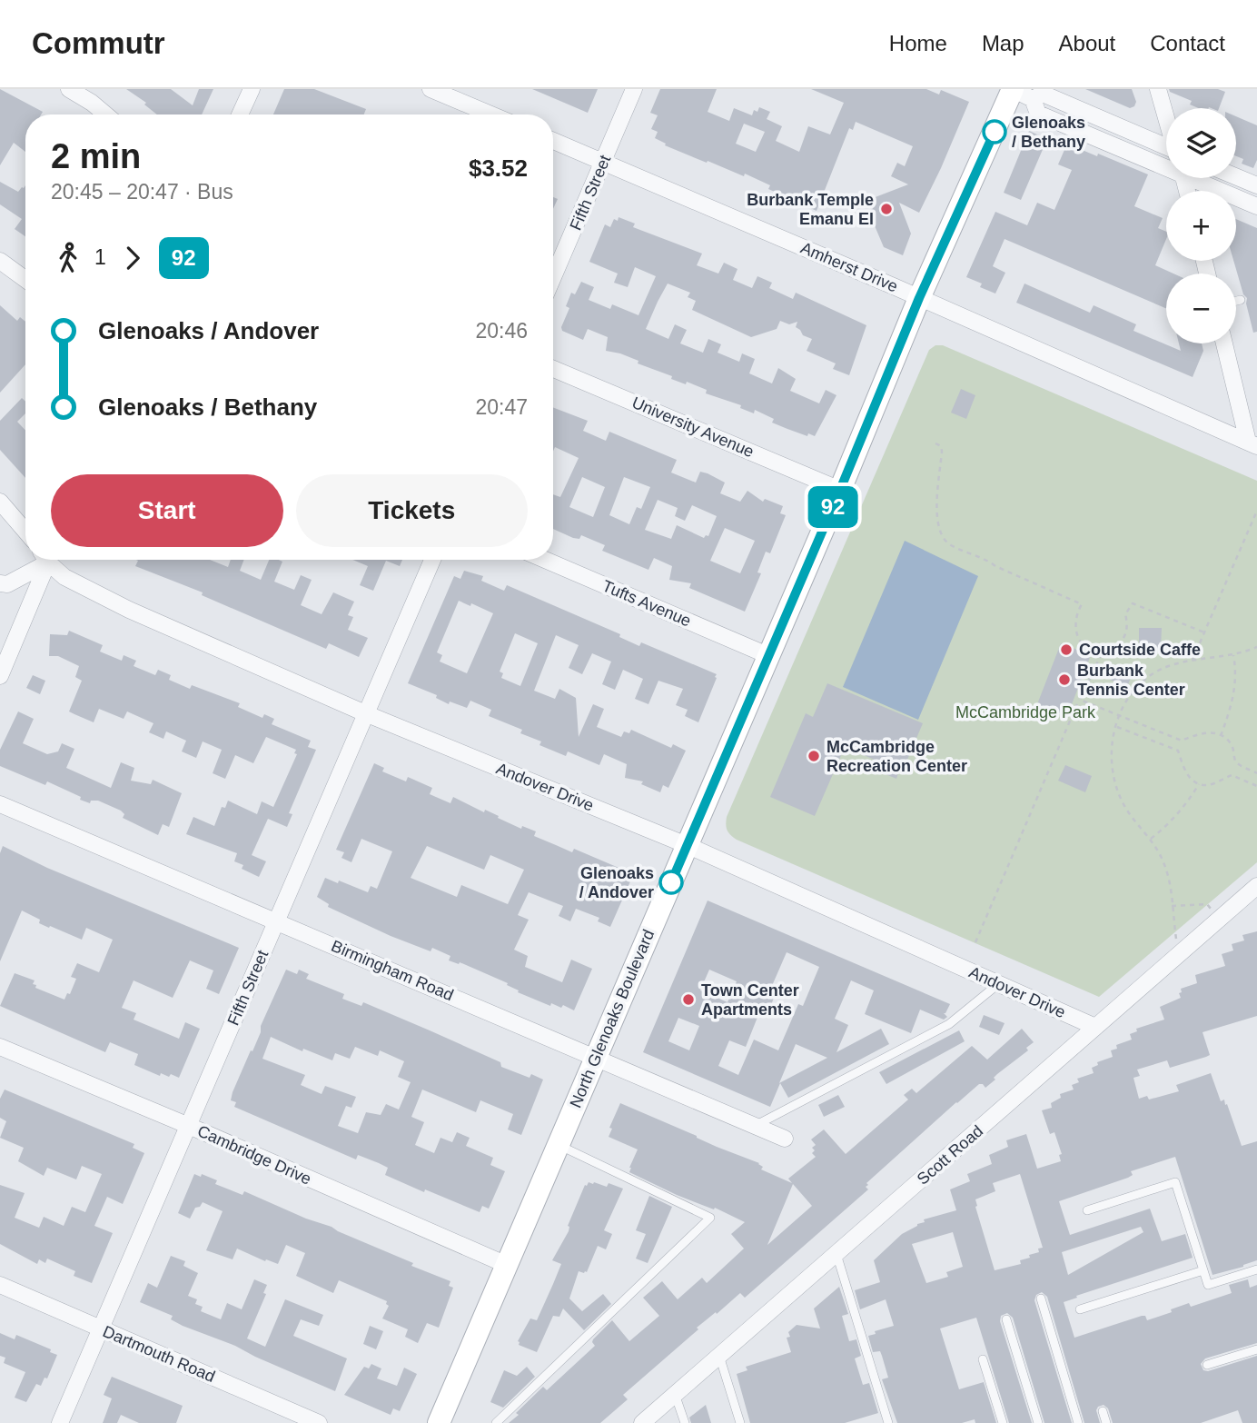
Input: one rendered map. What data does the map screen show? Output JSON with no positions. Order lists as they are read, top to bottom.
{
  "streets": {
    "main road": ["North Glenoaks Boulevard"],
    "street": [
      "Fifth Street",
      "Amherst Drive",
      "University Avenue",
      "Tufts Avenue",
      "Andover Drive",
      "Birmingham Road",
      "Cambridge Drive",
      "Scott Road",
      "Dartmouth Road"
    ]
  },
  "crossings": [
    ["Fifth Street", "Amherst Drive"],
    ["Fifth Street", "Andover Drive"],
    ["Fifth Street", "Birmingham Road"],
    ["Fifth Street", "Cambridge Drive"],
    ["Fifth Street", "Dartmouth Road"],
    ["Amherst Drive", "North Glenoaks Boulevard"],
    ["University Avenue", "North Glenoaks Boulevard"],
    ["Tufts Avenue", "North Glenoaks Boulevard"],
    ["Andover Drive", "North Glenoaks Boulevard"],
    ["Andover Drive", "Scott Road"],
    ["Birmingham Road", "North Glenoaks Boulevard"],
    ["North Glenoaks Boulevard", "Cambridge Drive"]
  ],
  "parks": ["McCambridge Park"],
  "places": [
    "Glenoaks / Bethany",
    "Burbank Temple Emanu El",
    "Courtside Caffe",
    "Burbank Tennis Center",
    "McCambridge Recreation Center",
    "Glenoaks / Andover",
    "Town Center Apartments"
  ],
  "lines": ["bus line 92"],
  "page": {
    "header": "Commutr",
    "nav": [
      "Home",
      "Map",
      "About",
      "Contact"
    ],
    "on_map": "92",
    "map_buttons": ["+", "−"],
    "heading": ["2 min", "20:45 – 20:47 · Bus", "$3.52"],
    "legs": ["1", "92"],
    "list": [
      {
        "name": "Glenoaks / Andover",
        "value": "20:46"
      },
      {
        "name": "Glenoaks / Bethany",
        "value": "20:47"
      }
    ],
    "buttons": ["Start", "Tickets"]
  }
}
